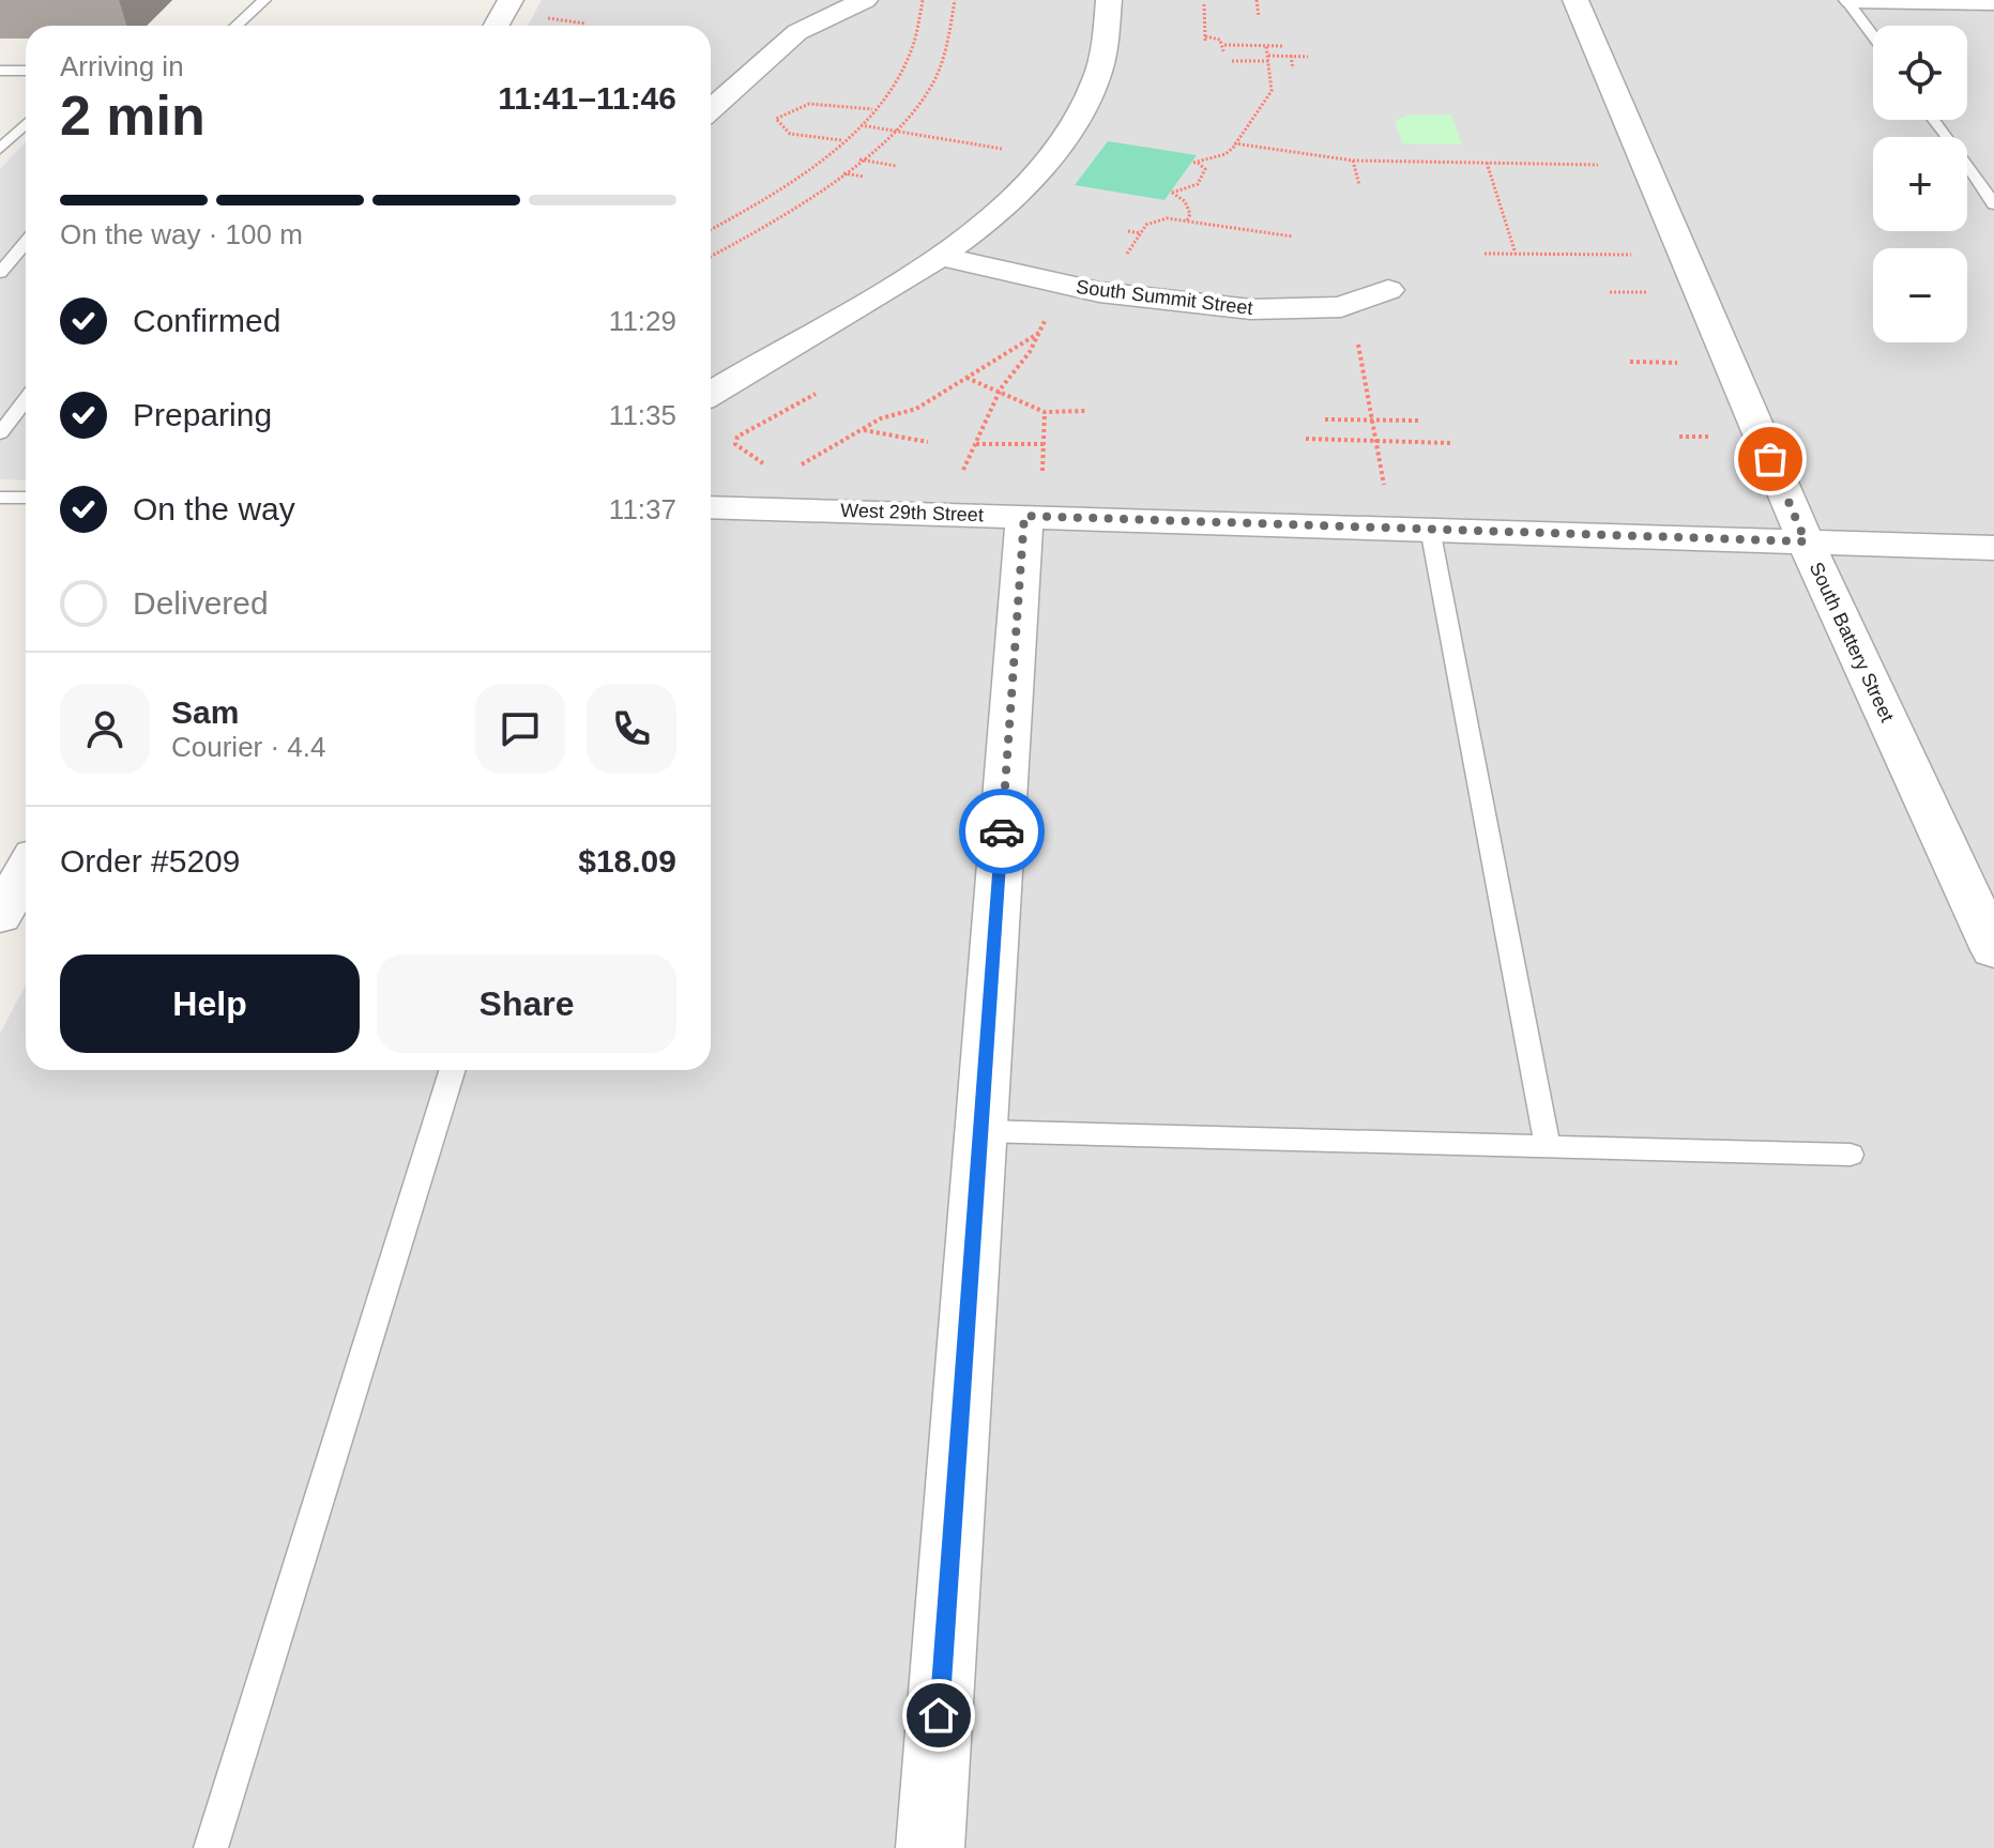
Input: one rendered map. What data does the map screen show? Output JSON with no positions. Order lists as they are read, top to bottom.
{
  "streets": {
    "street": ["South Summit Street", "West 29th Street", "South Battery Street"]
  },
  "crossings": [
    ["West 29th Street", "South Battery Street"]
  ],
  "page": {
    "map_buttons": ["+", "−"],
    "heading": ["2 min", "Arriving in", "11:41–11:46"],
    "panel": [
      "Sam",
      "Courier · 4.4",
      "Order #5209",
      "$18.09"
    ],
    "bar": "On the way · 100 m",
    "list": [
      ["Confirmed", "11:29"],
      ["Preparing", "11:35"],
      ["On the way", "11:37"],
      "Delivered"
    ],
    "buttons": ["Help", "Share"]
  }
}
